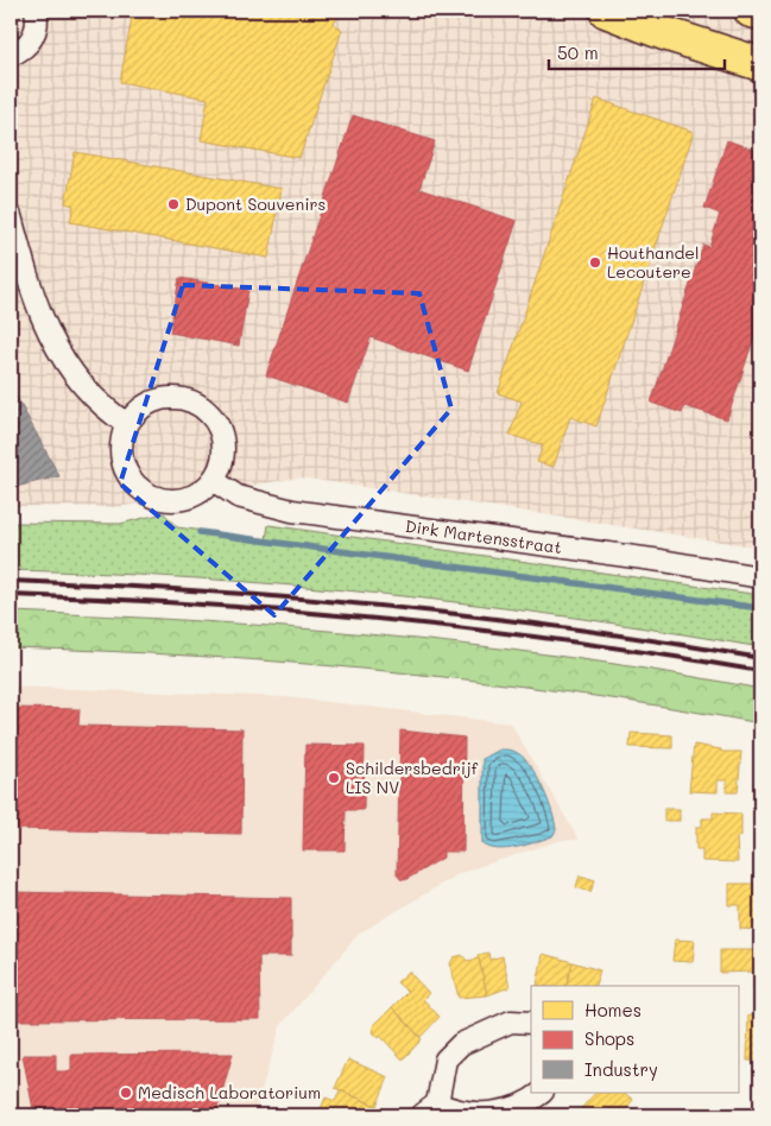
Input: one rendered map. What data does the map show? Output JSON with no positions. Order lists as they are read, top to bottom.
{
  "streets": {
    "street": ["Dirk Martensstraat"]
  },
  "places": [
    "Dupont Souvenirs",
    "Houthandel Lecoutere",
    "Schildersbedrijf LIS NV",
    "Medisch Laboratorium"
  ],
  "legend": ["Homes", "Shops", "Industry"],
  "scale_bar": "50 m"
}
